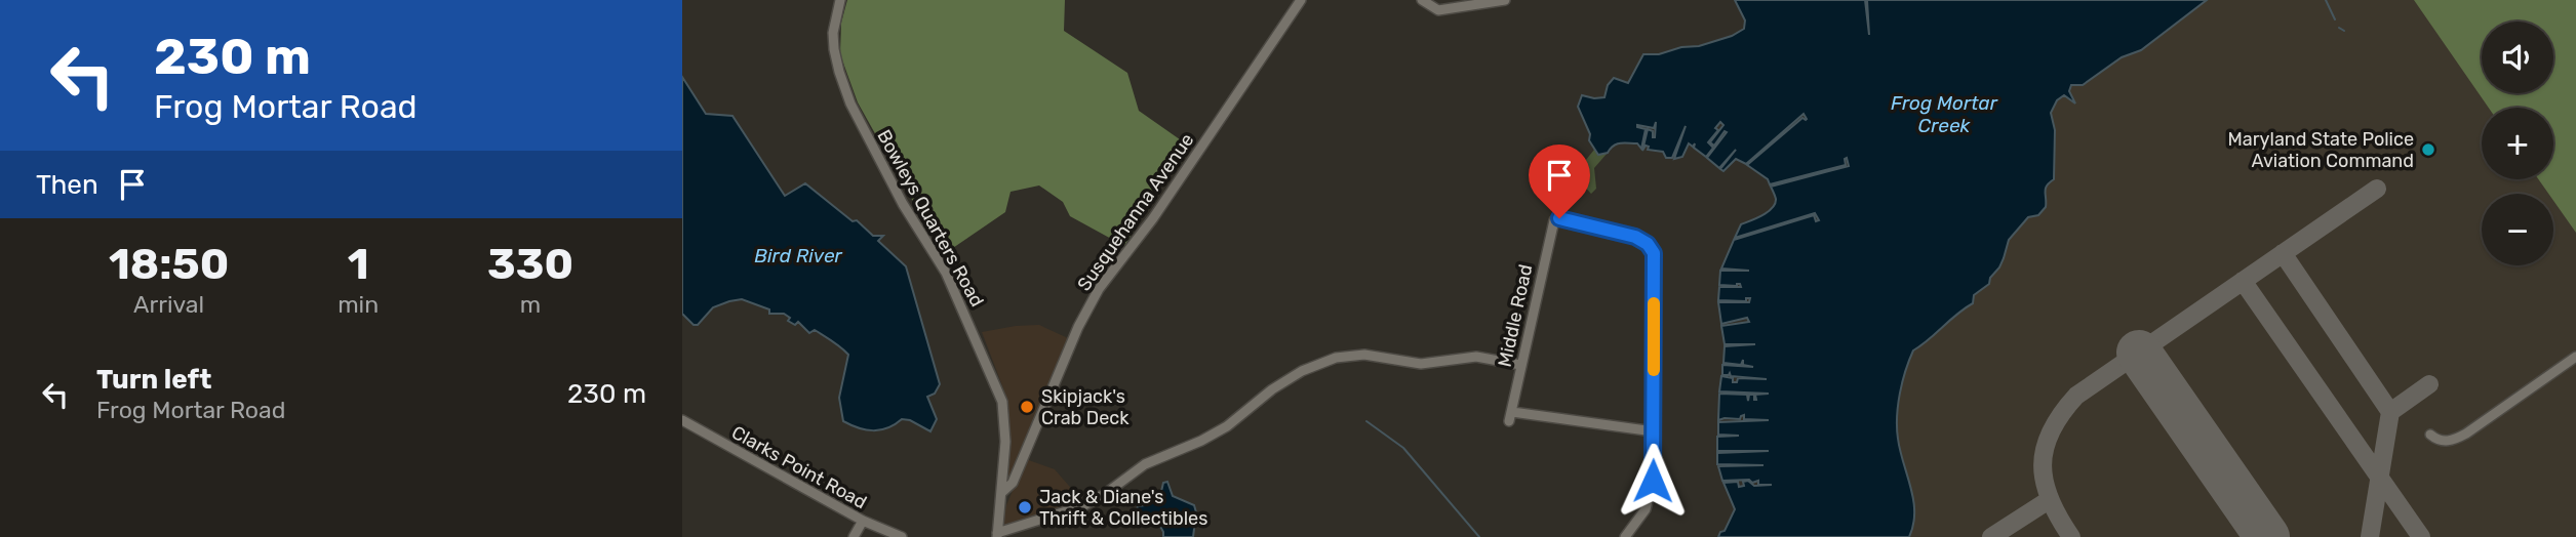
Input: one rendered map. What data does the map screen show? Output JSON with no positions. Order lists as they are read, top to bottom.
{
  "streets": {
    "street": [
      "Susquehanna Avenue",
      "Bowleys Quarters Road",
      "Middle Road",
      "Clarks Point Road"
    ]
  },
  "crossings": [
    ["Susquehanna Avenue", "Bowleys Quarters Road"]
  ],
  "water": ["Frog Mortar Creek", "Bird River"],
  "places": ["Maryland State Police Aviation Command", "Skipjack's Crab Deck", "Jack & Diane's Thrift & Collectibles"],
  "page": {
    "turn": ["230 m", "Frog Mortar Road"],
    "map_buttons": ["+", "−"],
    "then": "Then",
    "eta": [
      "18:50",
      "Arrival",
      "1",
      "min",
      "330",
      "m"
    ],
    "list": [
      {
        "name": "Turn left",
        "note": "Frog Mortar Road",
        "value": "230 m"
      }
    ]
  }
}
